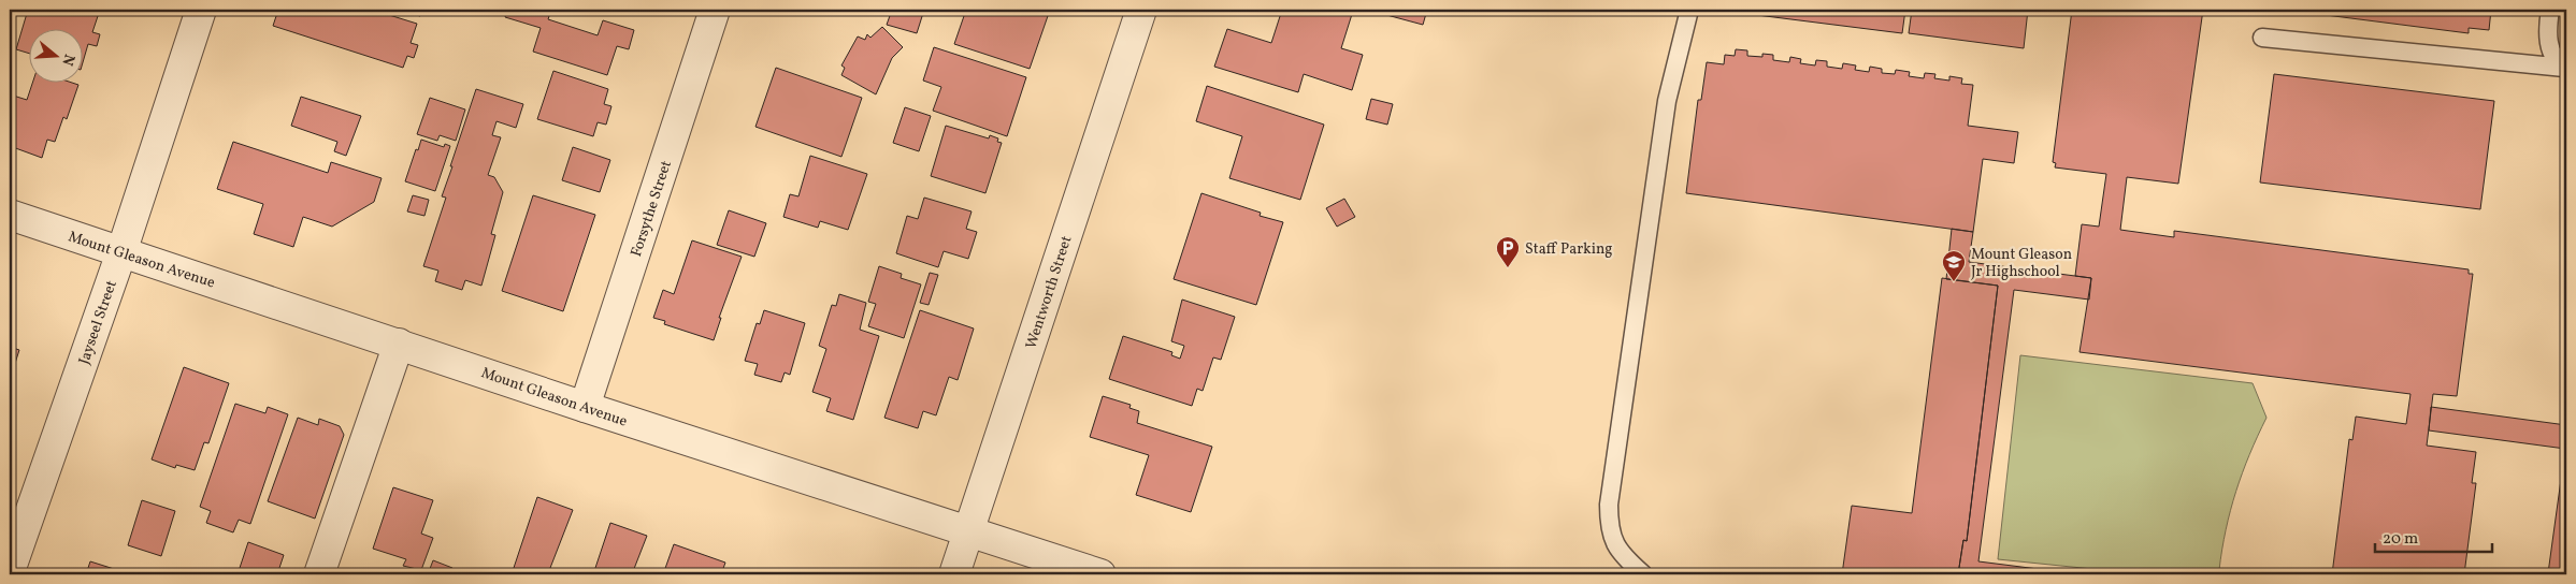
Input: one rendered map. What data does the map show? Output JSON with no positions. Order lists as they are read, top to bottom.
{
  "streets": {
    "street": [
      "Forsythe Street",
      "Mount Gleason Avenue",
      "Wentworth Street",
      "Jayseel Street"
    ]
  },
  "crossings": [
    ["Forsythe Street", "Mount Gleason Avenue"],
    ["Mount Gleason Avenue", "Wentworth Street"],
    ["Mount Gleason Avenue", "Jayseel Street"]
  ],
  "places": {
    "parking": ["Staff Parking"],
    "school or university": ["Mount Gleason Jr Highschool"]
  },
  "scale_bar": "20 m",
  "north": "right"
}
